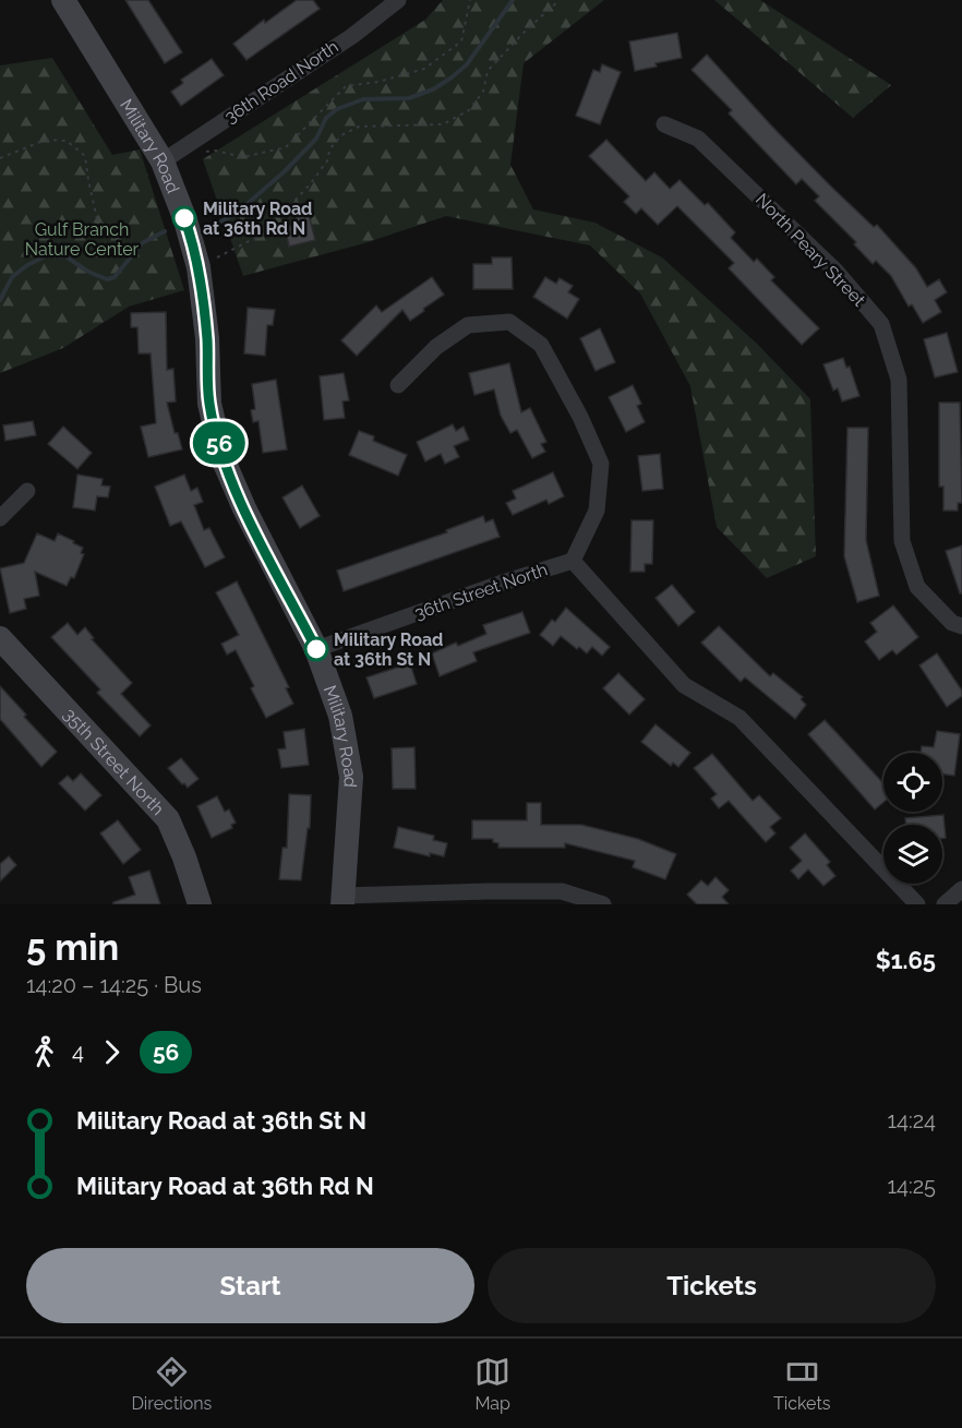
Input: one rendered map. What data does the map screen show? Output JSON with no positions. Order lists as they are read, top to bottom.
{
  "streets": {
    "main road": ["Military Road", "35th Street North"],
    "street": ["36th Road North", "North Peary Street", "36th Street North"]
  },
  "crossings": [
    ["36th Road North", "Military Road"],
    ["Military Road", "36th Street North"]
  ],
  "parks": ["Gulf Branch Nature Center"],
  "places": ["Military Road at 36th Rd N", "Military Road at 36th St N"],
  "lines": ["bus line 56"],
  "page": {
    "on_map": "56",
    "heading": ["5 min", "14:20 – 14:25 · Bus", "$1.65"],
    "legs": ["4", "56"],
    "list": [
      {
        "name": "Military Road at 36th St N",
        "value": "14:24"
      },
      {
        "name": "Military Road at 36th Rd N",
        "value": "14:25"
      }
    ],
    "buttons": ["Start", "Tickets"],
    "tabs": ["Directions", "Map", "Tickets"]
  }
}
